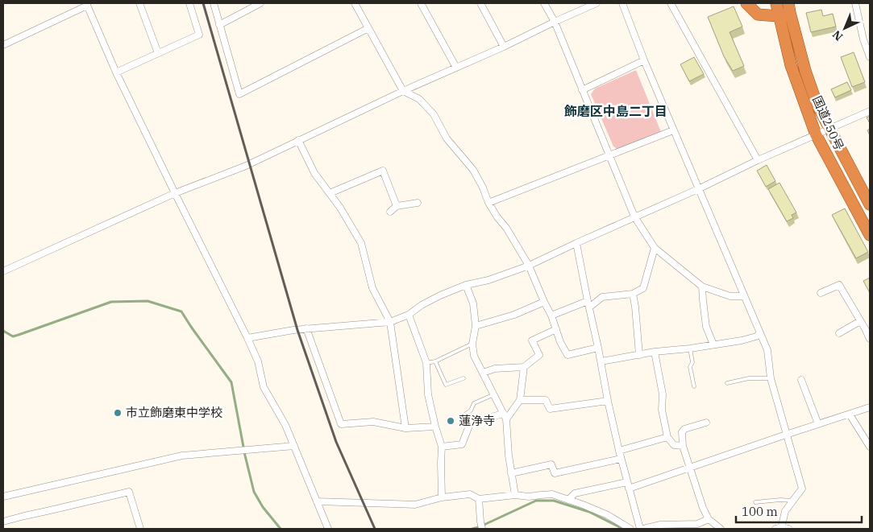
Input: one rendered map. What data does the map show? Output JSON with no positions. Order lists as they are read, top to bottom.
{
  "streets": {
    "highway": ["国道250号"]
  },
  "districts": ["飾磨区中島二丁目"],
  "places": ["市立飾磨東中学校", "蓮浄寺"],
  "scale_bar": "100 m",
  "north": "bottom left"
}
